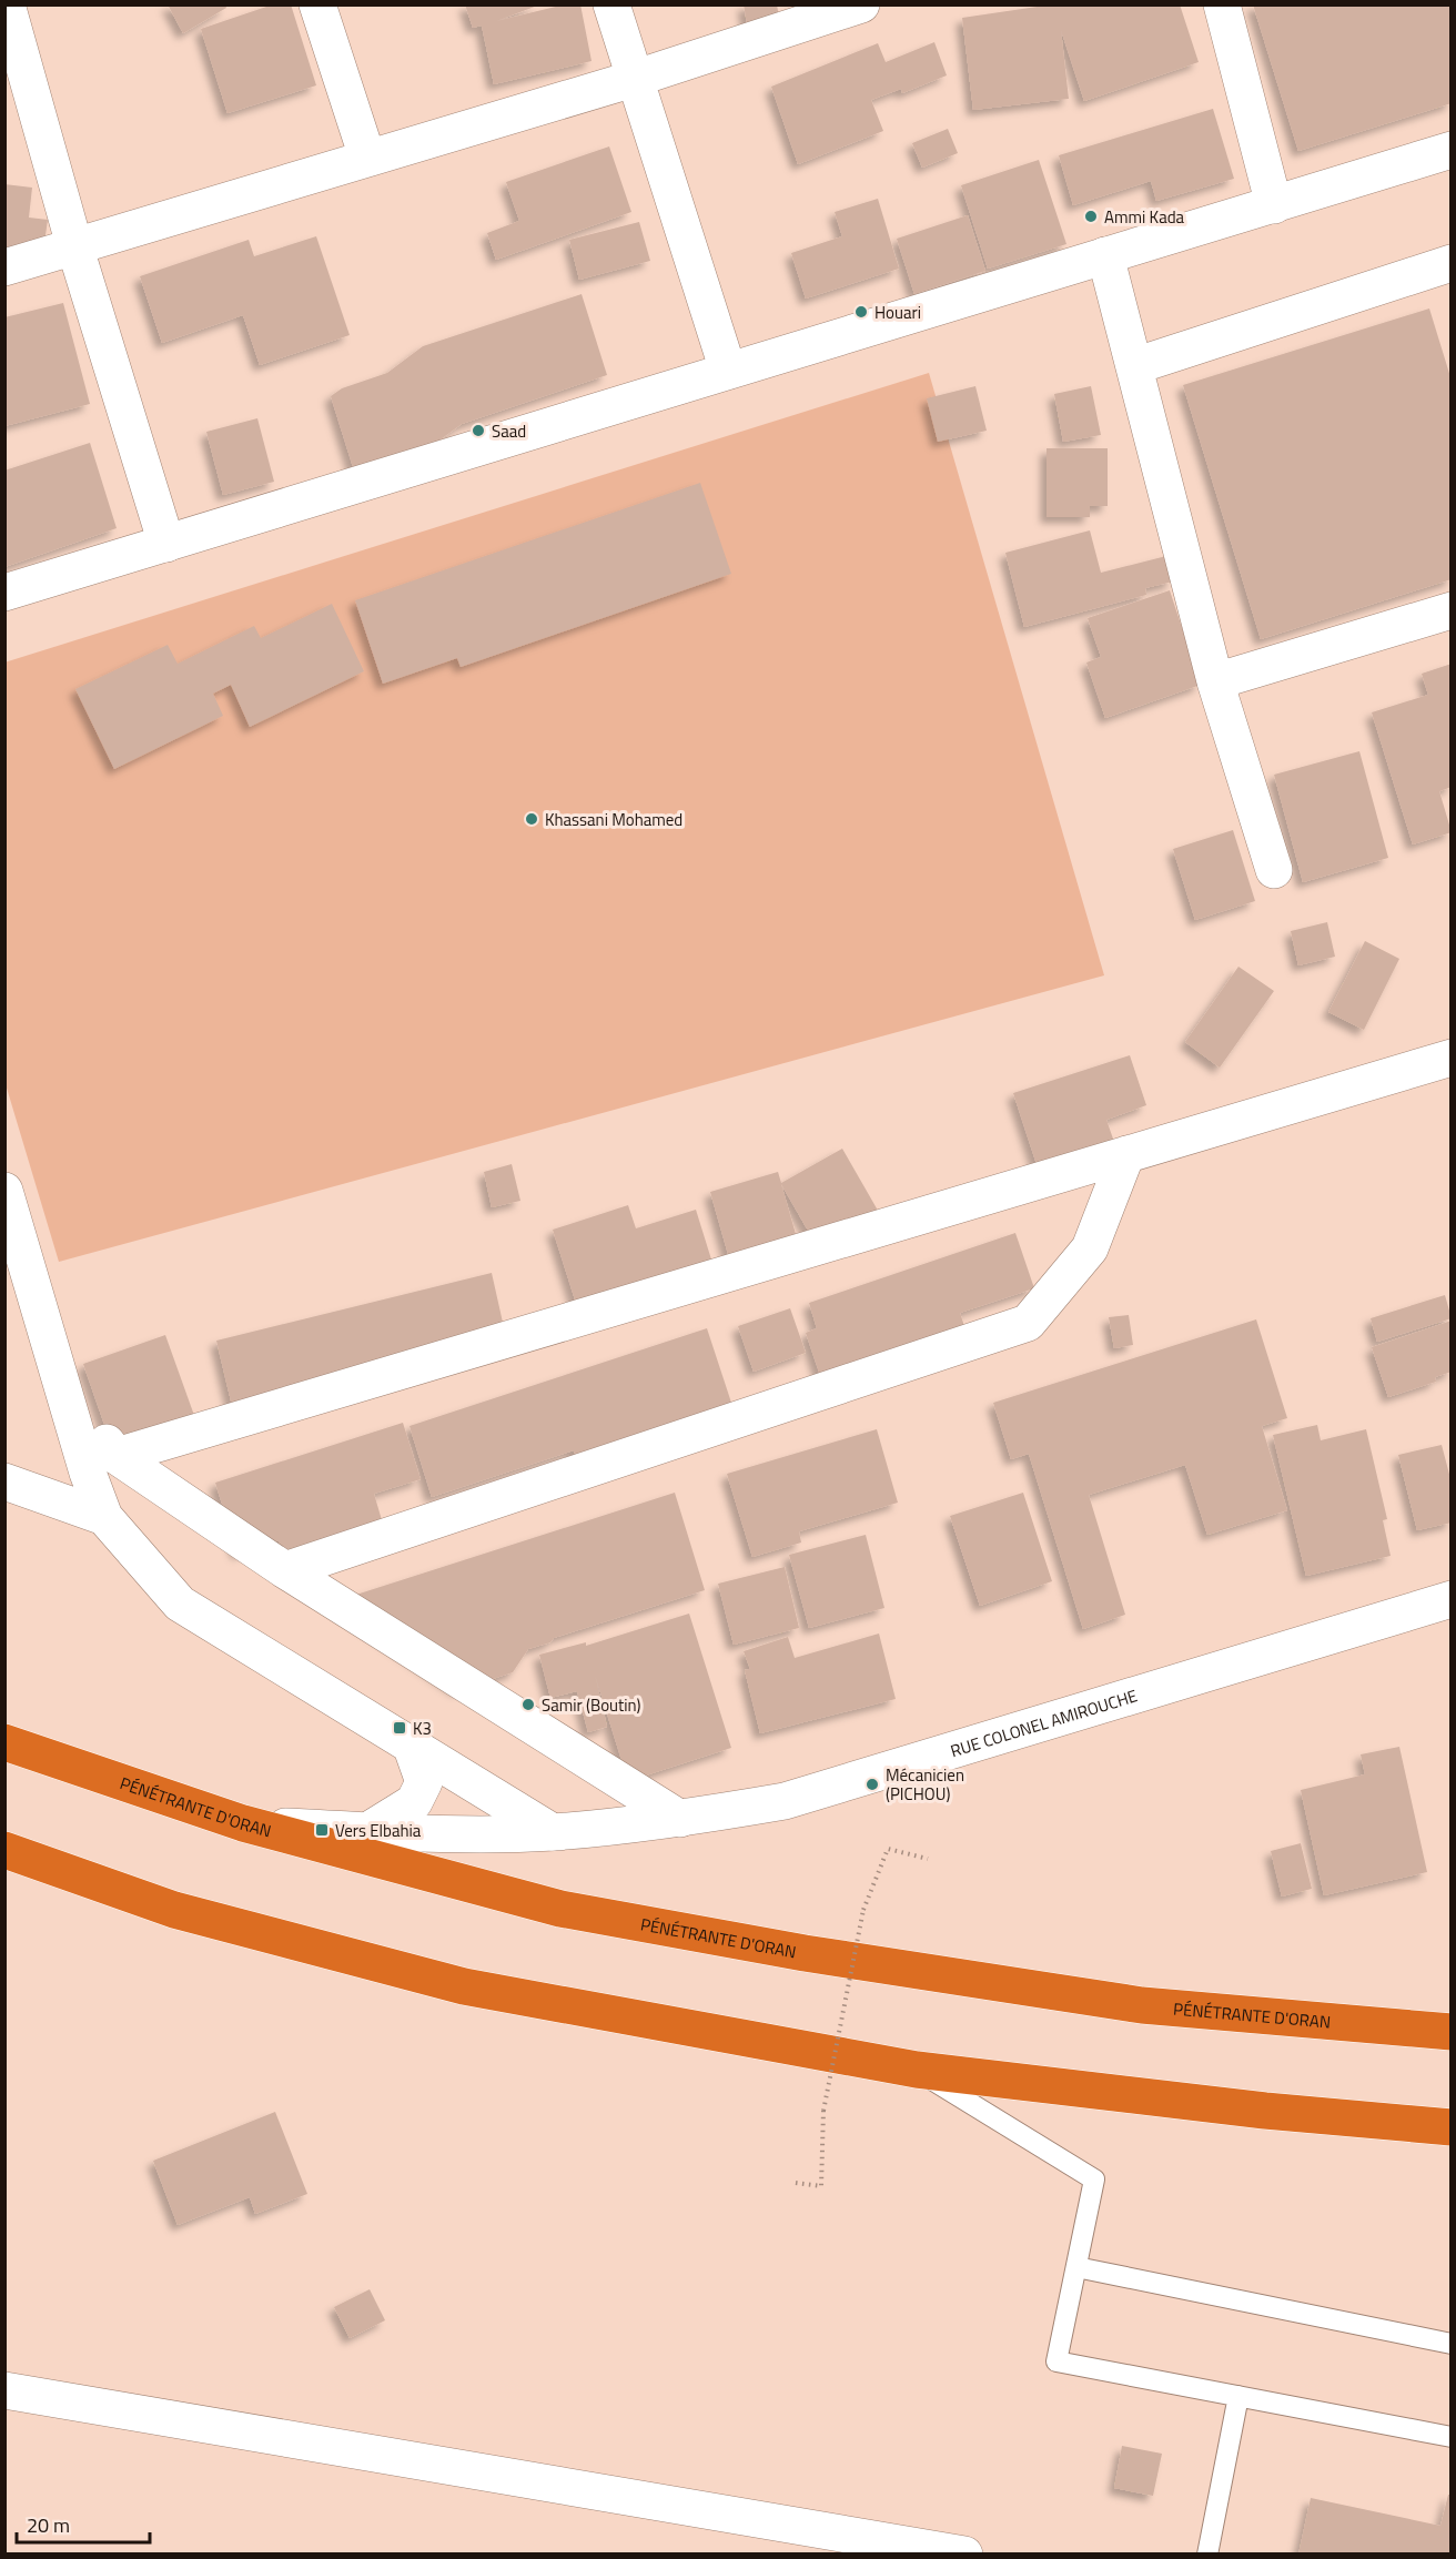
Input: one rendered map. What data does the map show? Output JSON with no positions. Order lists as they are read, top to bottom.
{
  "streets": {
    "highway": ["PÉNÉTRANTE D'ORAN"],
    "street": ["RUE COLONEL AMIROUCHE"]
  },
  "crossings": [
    ["RUE COLONEL AMIROUCHE", "PÉNÉTRANTE D'ORAN"]
  ],
  "places": {
    "other": [
      "Ammi Kada",
      "Houari",
      "Saad",
      "Khassani Mohamed",
      "Samir (Boutin)",
      "Mécanicien (PICHOU)"
    ],
    "transit": ["K3", "Vers Elbahia"]
  },
  "scale_bar": "20 m"
}
